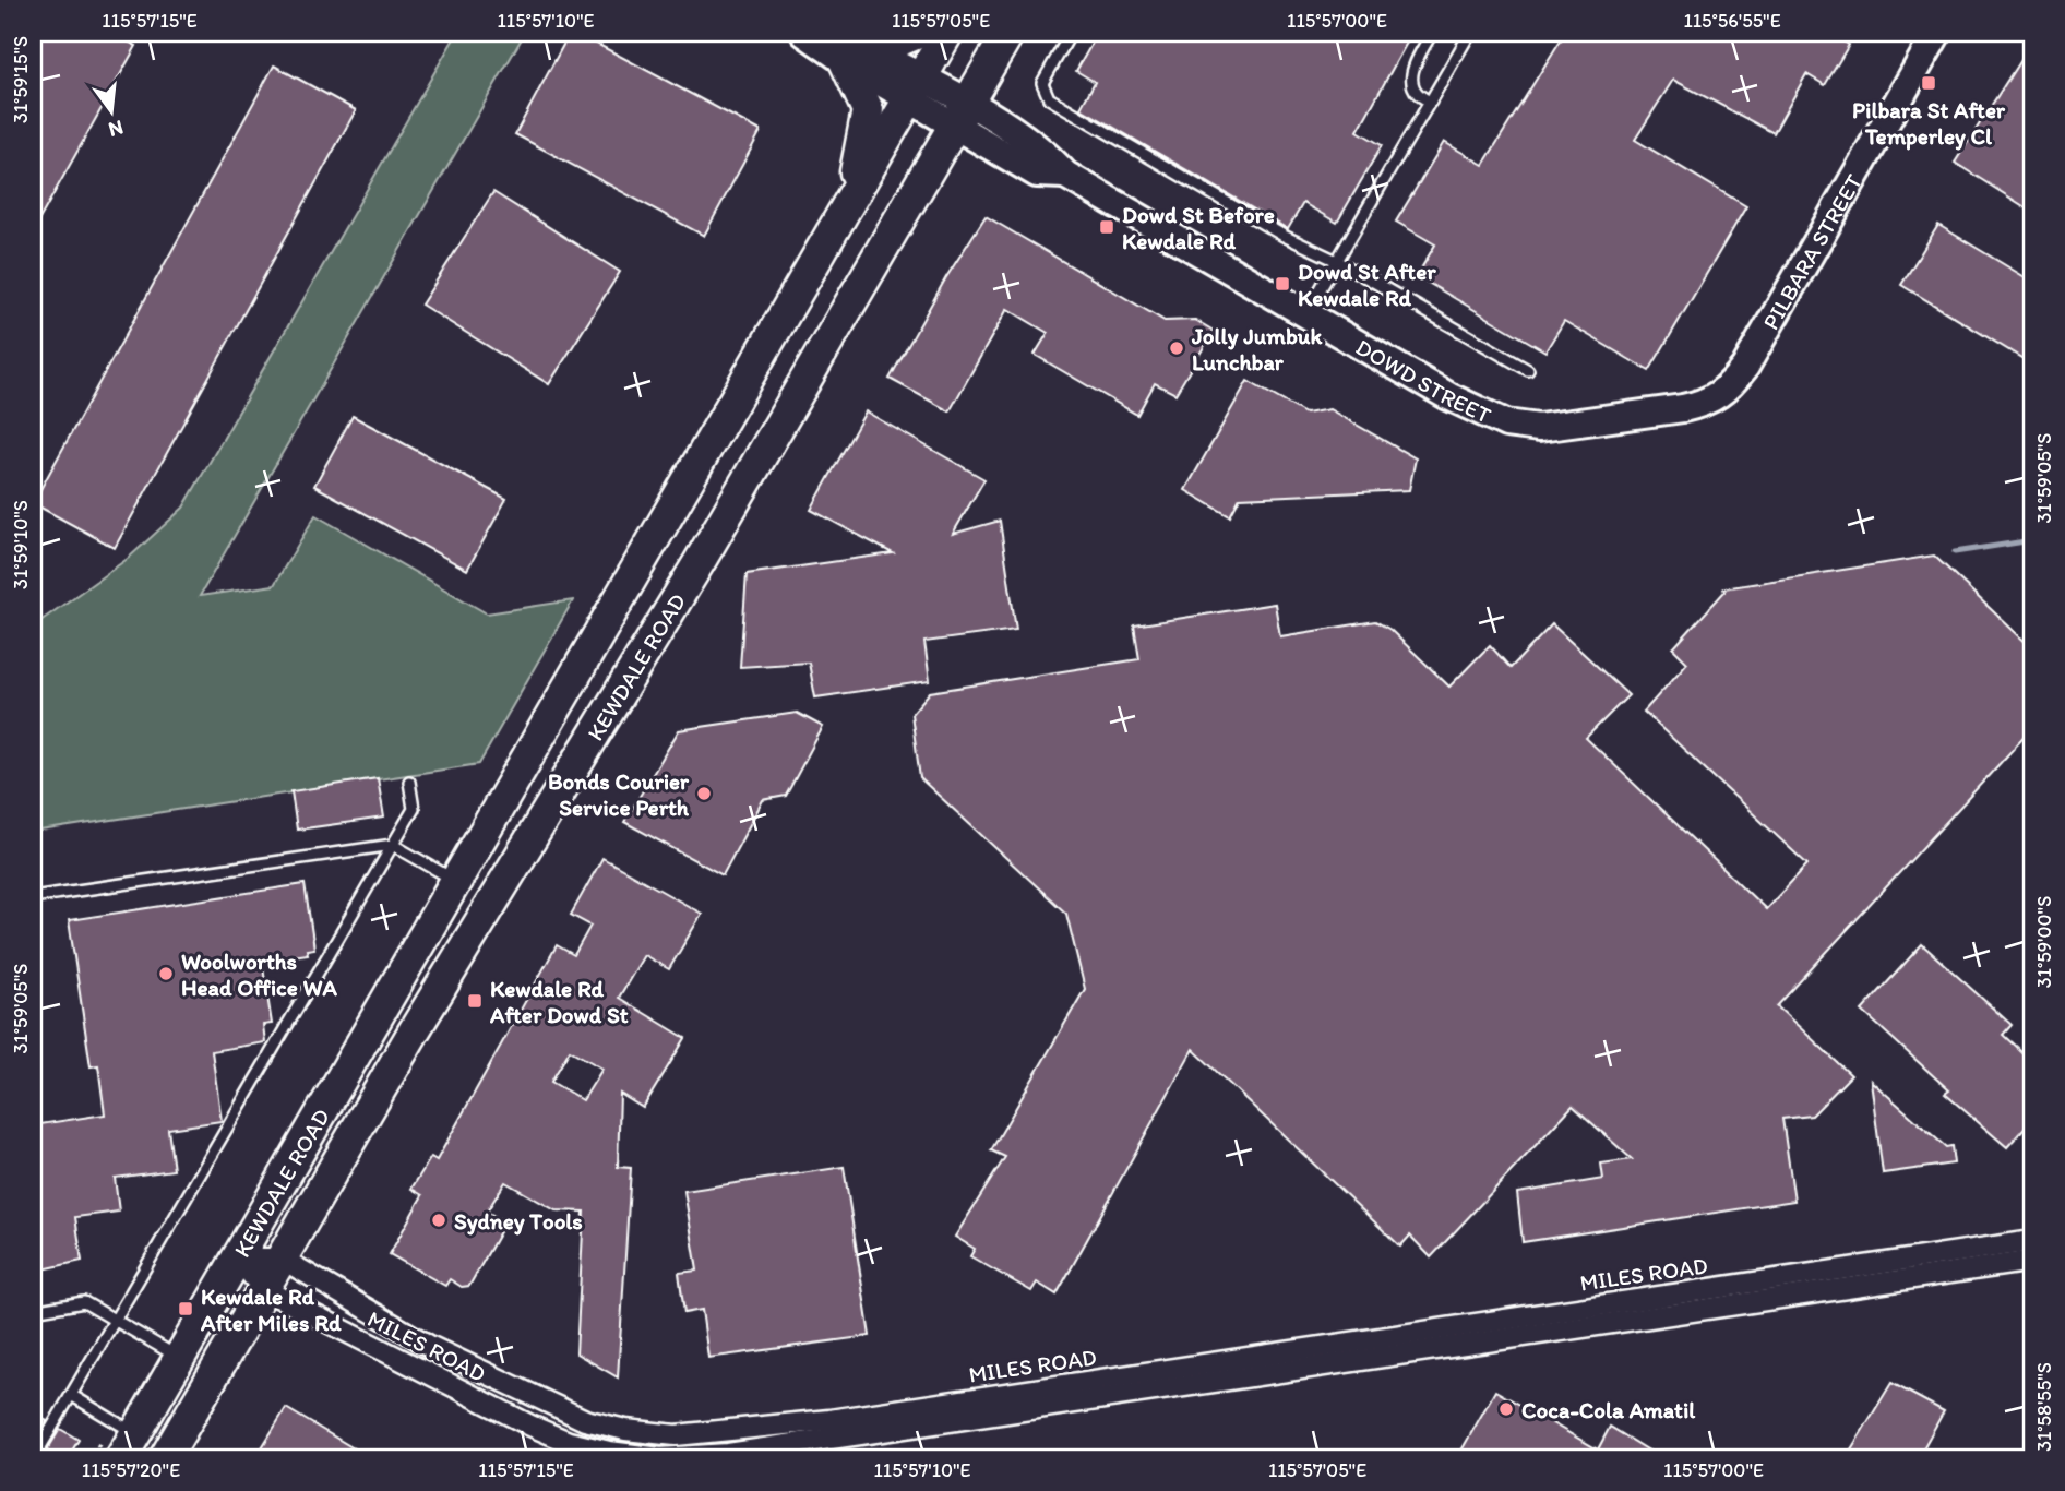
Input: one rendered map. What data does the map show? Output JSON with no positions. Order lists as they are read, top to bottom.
{
  "streets": {
    "main road": ["PILBARA STREET", "DOWD STREET", "KEWDALE ROAD"],
    "street": ["MILES ROAD"]
  },
  "crossings": [
    ["PILBARA STREET", "DOWD STREET"],
    ["DOWD STREET", "KEWDALE ROAD"],
    ["KEWDALE ROAD", "MILES ROAD"]
  ],
  "places": {
    "transit": [
      "Pilbara St After Temperley Cl",
      "Dowd St Before Kewdale Rd",
      "Dowd St After Kewdale Rd",
      "Kewdale Rd After Dowd St",
      "Kewdale Rd After Miles Rd"
    ],
    "other": [
      "Jolly Jumbuk Lunchbar",
      "Bonds Courier Service Perth",
      "Woolworths Head Office WA",
      "Sydney Tools",
      "Coca-Cola Amatil"
    ]
  },
  "north": "bottom",
  "coordinates": [
    "115°57'15\"E",
    "115°57'10\"E",
    "115°57'05\"E",
    "115°57'00\"E",
    "115°56'55\"E",
    "31°59'15\"S",
    "31°59'05\"S",
    "31°59'10\"S",
    "31°59'00\"S",
    "31°58'55\"S",
    "115°57'20\"E"
  ]
}
